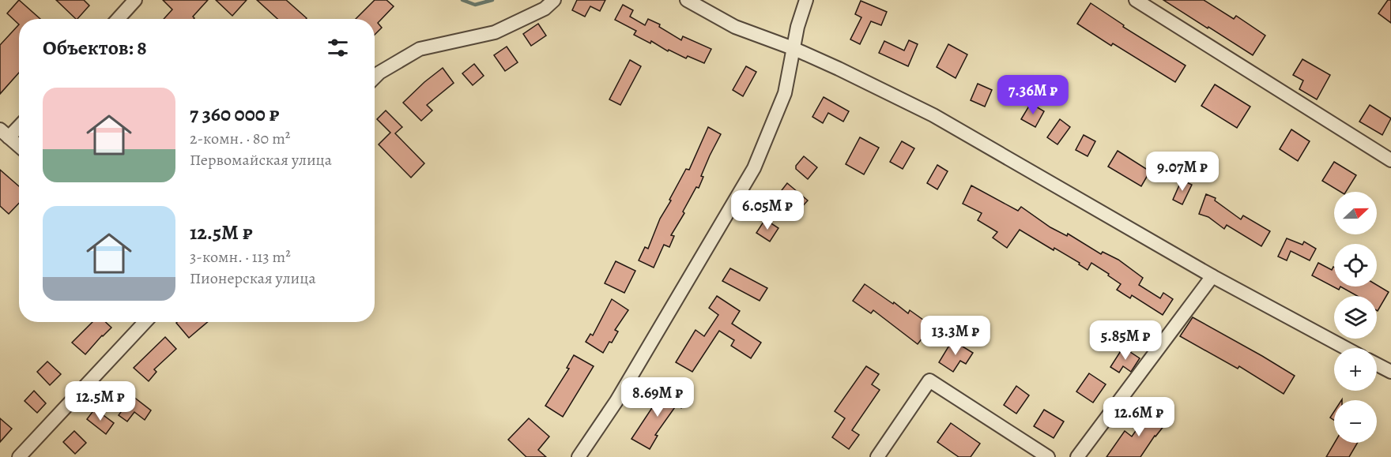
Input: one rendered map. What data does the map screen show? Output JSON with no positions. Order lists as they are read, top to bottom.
{
  "north": "right",
  "page": {
    "heading": "Объектов: 8",
    "price": [
      "7.36M ₽",
      "9.07M ₽",
      "6.05M ₽",
      "13.3M ₽",
      "5.85M ₽",
      "8.69M ₽",
      "12.5M ₽",
      "12.6M ₽"
    ],
    "list": [
      {
        "name": "7 360 000 ₽",
        "note": "2-комн. · 80 m² · Первомайская улица"
      },
      {
        "name": "12.5M ₽",
        "note": "3-комн. · 113 m² · Пионерская улица"
      }
    ],
    "map_buttons": ["+", "−"]
  }
}
